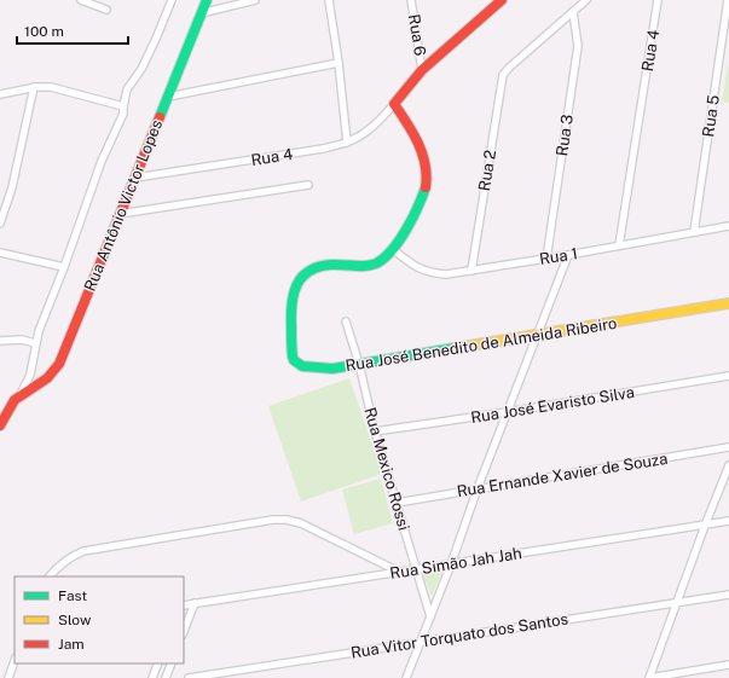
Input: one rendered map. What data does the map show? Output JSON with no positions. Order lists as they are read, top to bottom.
{
  "streets": {
    "street": [
      "Rua 6",
      "Rua 4",
      "Rua 5",
      "Rua 3",
      "Rua 2",
      "Rua Antônio Victor Lopes",
      "Rua 1",
      "Rua José Benedito de Almeida Ribeiro",
      "Rua José Evaristo Silva",
      "Rua Mexico Rossi",
      "Rua Ernande Xavier de Souza",
      "Rua Simão Jah Jah",
      "Rua Vitor Torquato dos Santos"
    ]
  },
  "crossings": [
    ["Rua 4", "Rua Antônio Victor Lopes"],
    ["Rua 4", "Rua 1"],
    ["Rua 5", "Rua 1"],
    ["Rua 3", "Rua 2"],
    ["Rua 3", "Rua 1"],
    ["Rua 2", "Rua 1"],
    ["Rua 1", "Rua José Benedito de Almeida Ribeiro"],
    ["Rua José Benedito de Almeida Ribeiro", "Rua Mexico Rossi"],
    ["Rua José Evaristo Silva", "Rua Mexico Rossi"],
    ["Rua Mexico Rossi", "Rua Ernande Xavier de Souza"],
    ["Rua Mexico Rossi", "Rua Simão Jah Jah"]
  ],
  "legend": ["Fast", "Slow", "Jam"],
  "scale_bar": "100 m"
}
